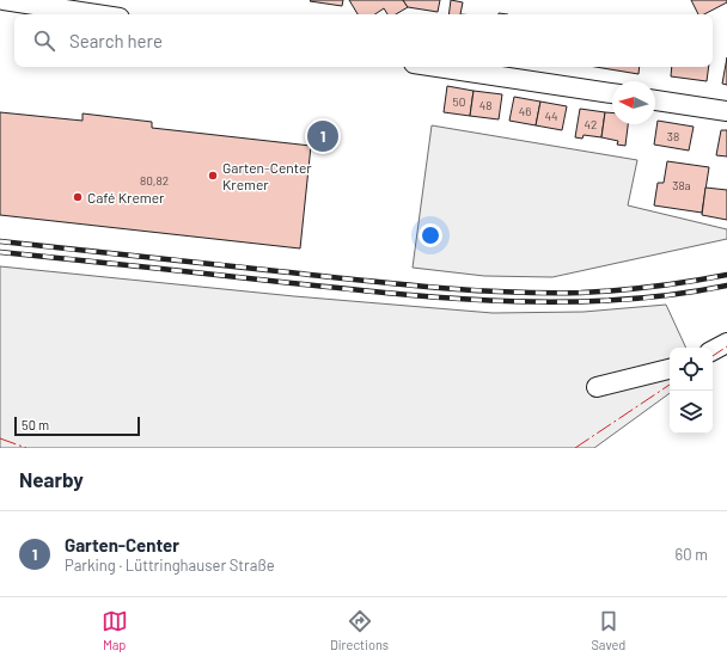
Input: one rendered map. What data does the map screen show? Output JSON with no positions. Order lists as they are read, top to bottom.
{
  "places": ["Garten-Center Kremer", "Café Kremer"],
  "house_numbers": [
    "50",
    "48",
    "46",
    "44",
    "42",
    "38",
    "80,82",
    "38a"
  ],
  "scale_bar": "50 m",
  "north": "left",
  "page": {
    "search": "Search here",
    "pins": "1",
    "scale": "50 m",
    "heading": "Nearby",
    "list": [
      {
        "mark": "1",
        "name": "Garten-Center",
        "note": "Parking · Lüttringhauser Straße",
        "value": "60 m"
      }
    ],
    "nav": ["Map", "Directions", "Saved"]
  }
}
